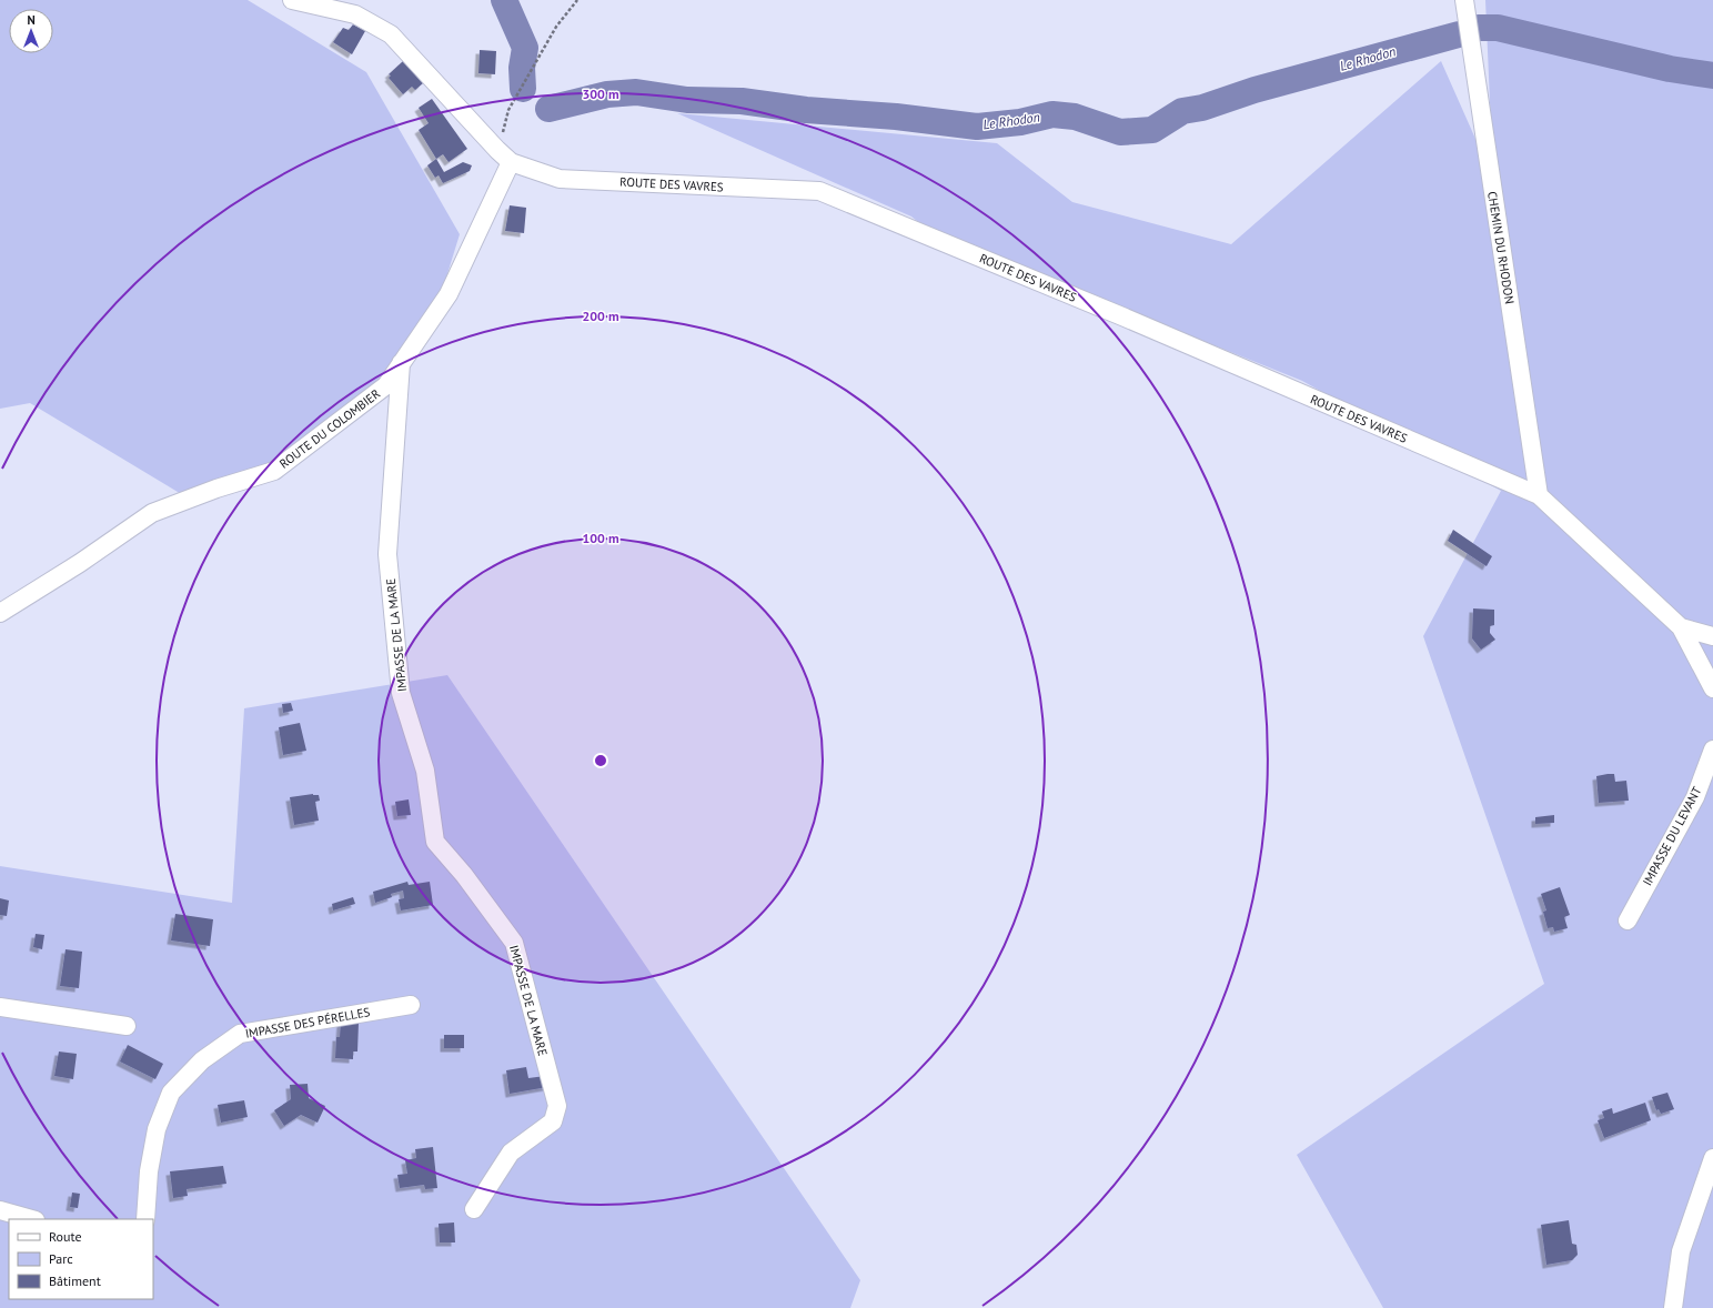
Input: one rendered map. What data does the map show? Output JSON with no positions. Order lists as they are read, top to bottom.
{
  "streets": {
    "street": [
      "ROUTE DES VAVRES",
      "CHEMIN DU RHODON",
      "ROUTE DU COLOMBIER",
      "IMPASSE DE LA MARE",
      "IMPASSE DU LEVANT",
      "IMPASSE DES PÉRELLES"
    ]
  },
  "crossings": [
    ["ROUTE DES VAVRES", "CHEMIN DU RHODON"],
    ["ROUTE DES VAVRES", "ROUTE DU COLOMBIER"],
    ["ROUTE DU COLOMBIER", "IMPASSE DE LA MARE"]
  ],
  "water": ["Le Rhodon"],
  "legend": ["Route", "Parc", "Bâtiment"],
  "north": "top",
  "rings": ["300 m", "200 m", "100 m"]
}
